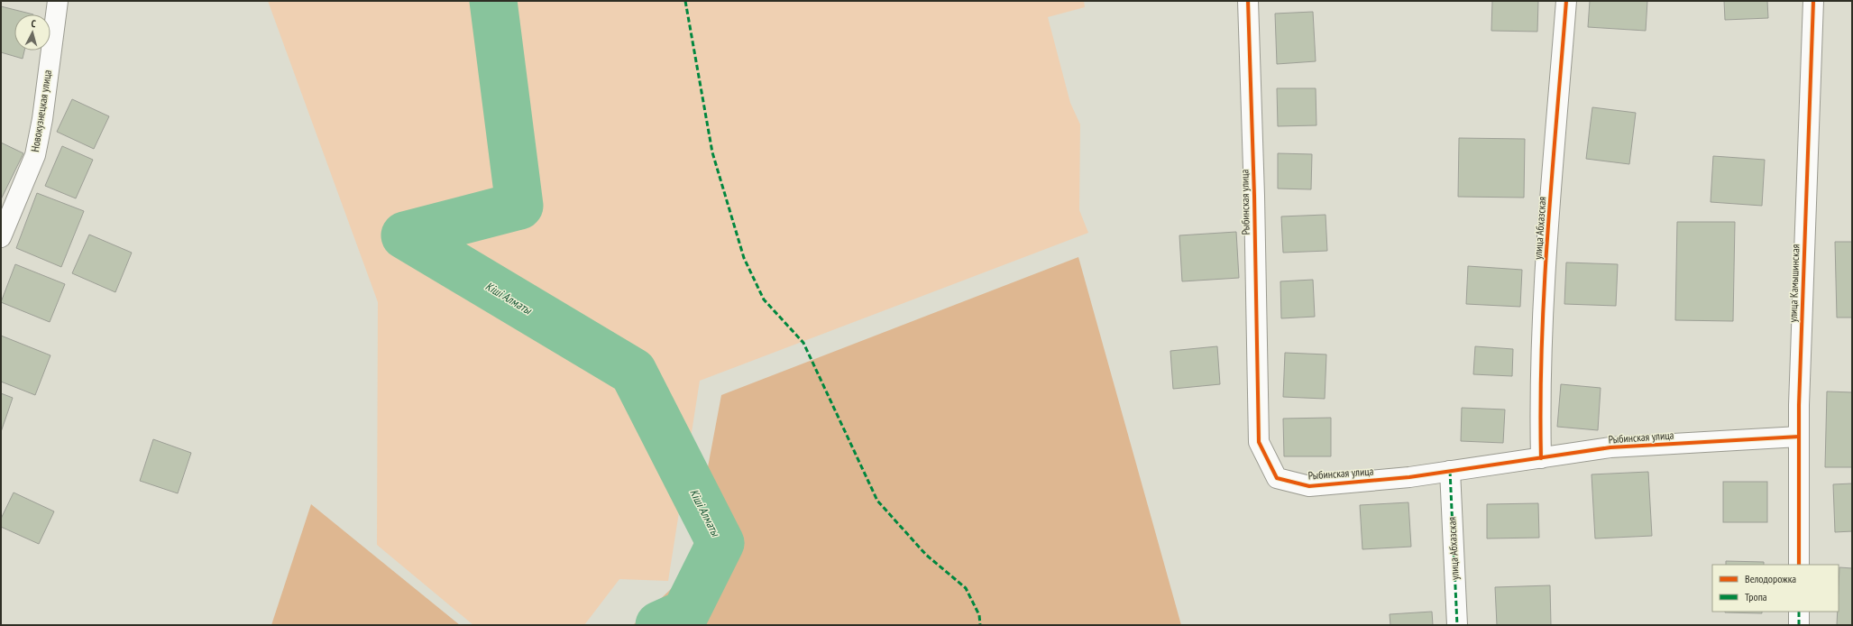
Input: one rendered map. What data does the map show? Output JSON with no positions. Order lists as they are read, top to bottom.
{
  "streets": {
    "street": [
      "Новокузнецкая улица",
      "Рыбинская улица",
      "улица Абхазская",
      "улица Камышинская"
    ]
  },
  "crossings": [
    ["Рыбинская улица", "улица Абхазская"],
    ["Рыбинская улица", "улица Камышинская"]
  ],
  "water": ["Кіші Алматы"],
  "legend": ["Велодорожка", "Тропа"],
  "north": "top"
}
